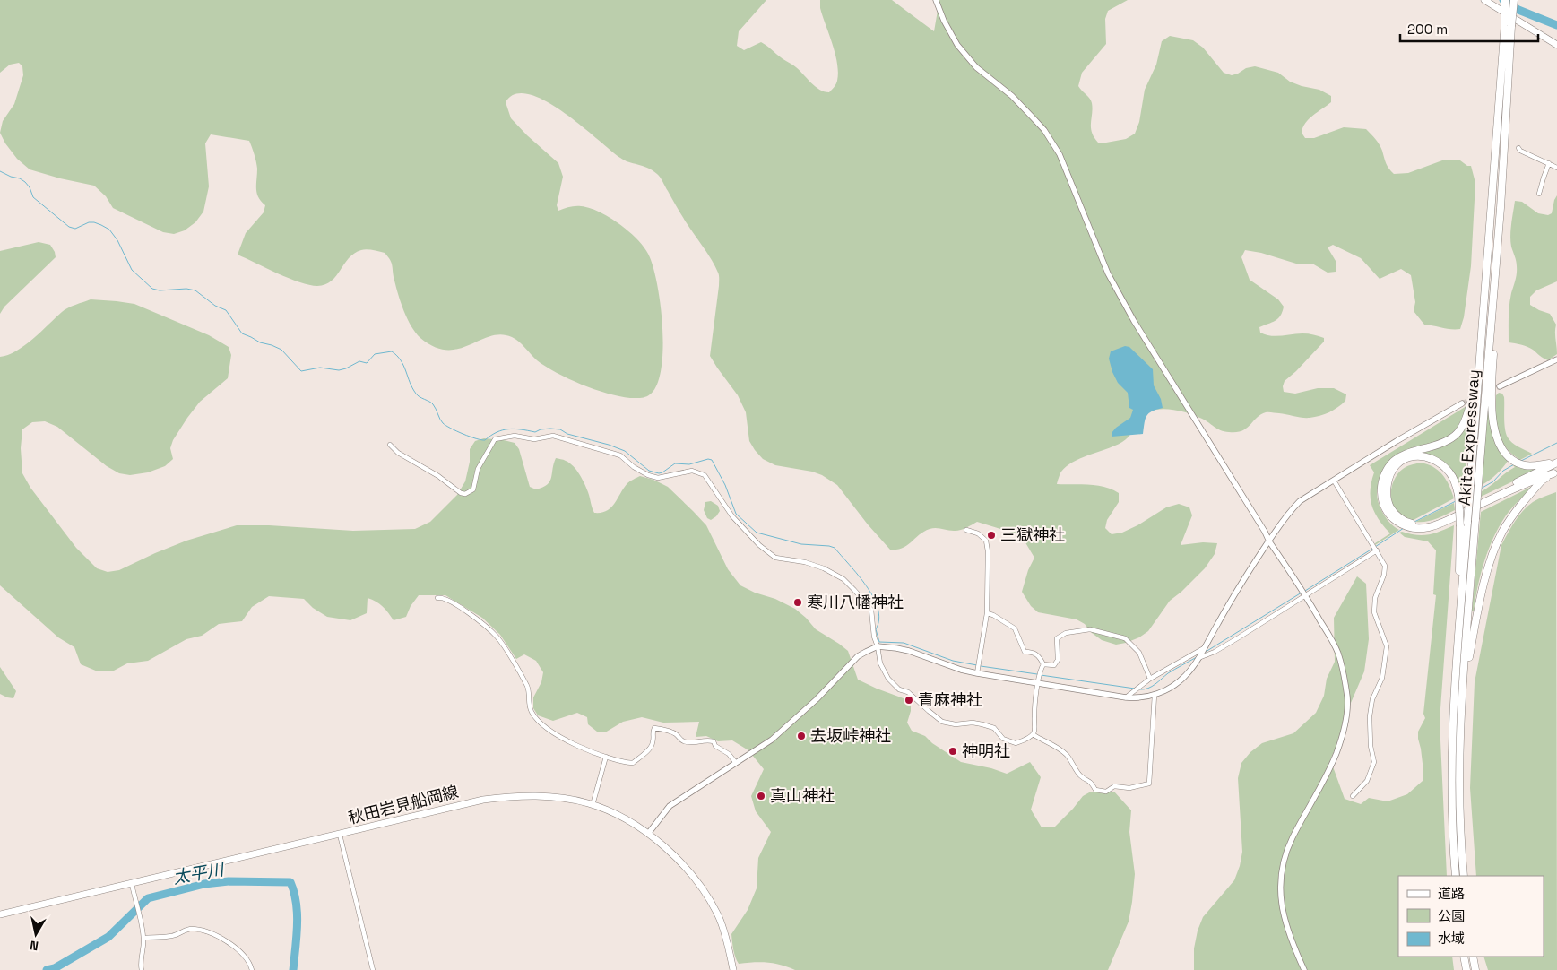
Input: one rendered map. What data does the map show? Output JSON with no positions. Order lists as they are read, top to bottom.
{
  "streets": {
    "highway": ["Akita Expressway"],
    "main road": ["秋田岩見船岡線"]
  },
  "water": ["太平川"],
  "places": [
    "三獄神社",
    "寒川八幡神社",
    "青麻神社",
    "去坂峠神社",
    "神明社",
    "真山神社"
  ],
  "legend": ["道路", "公園", "水域"],
  "scale_bar": "200 m",
  "north": "bottom"
}
